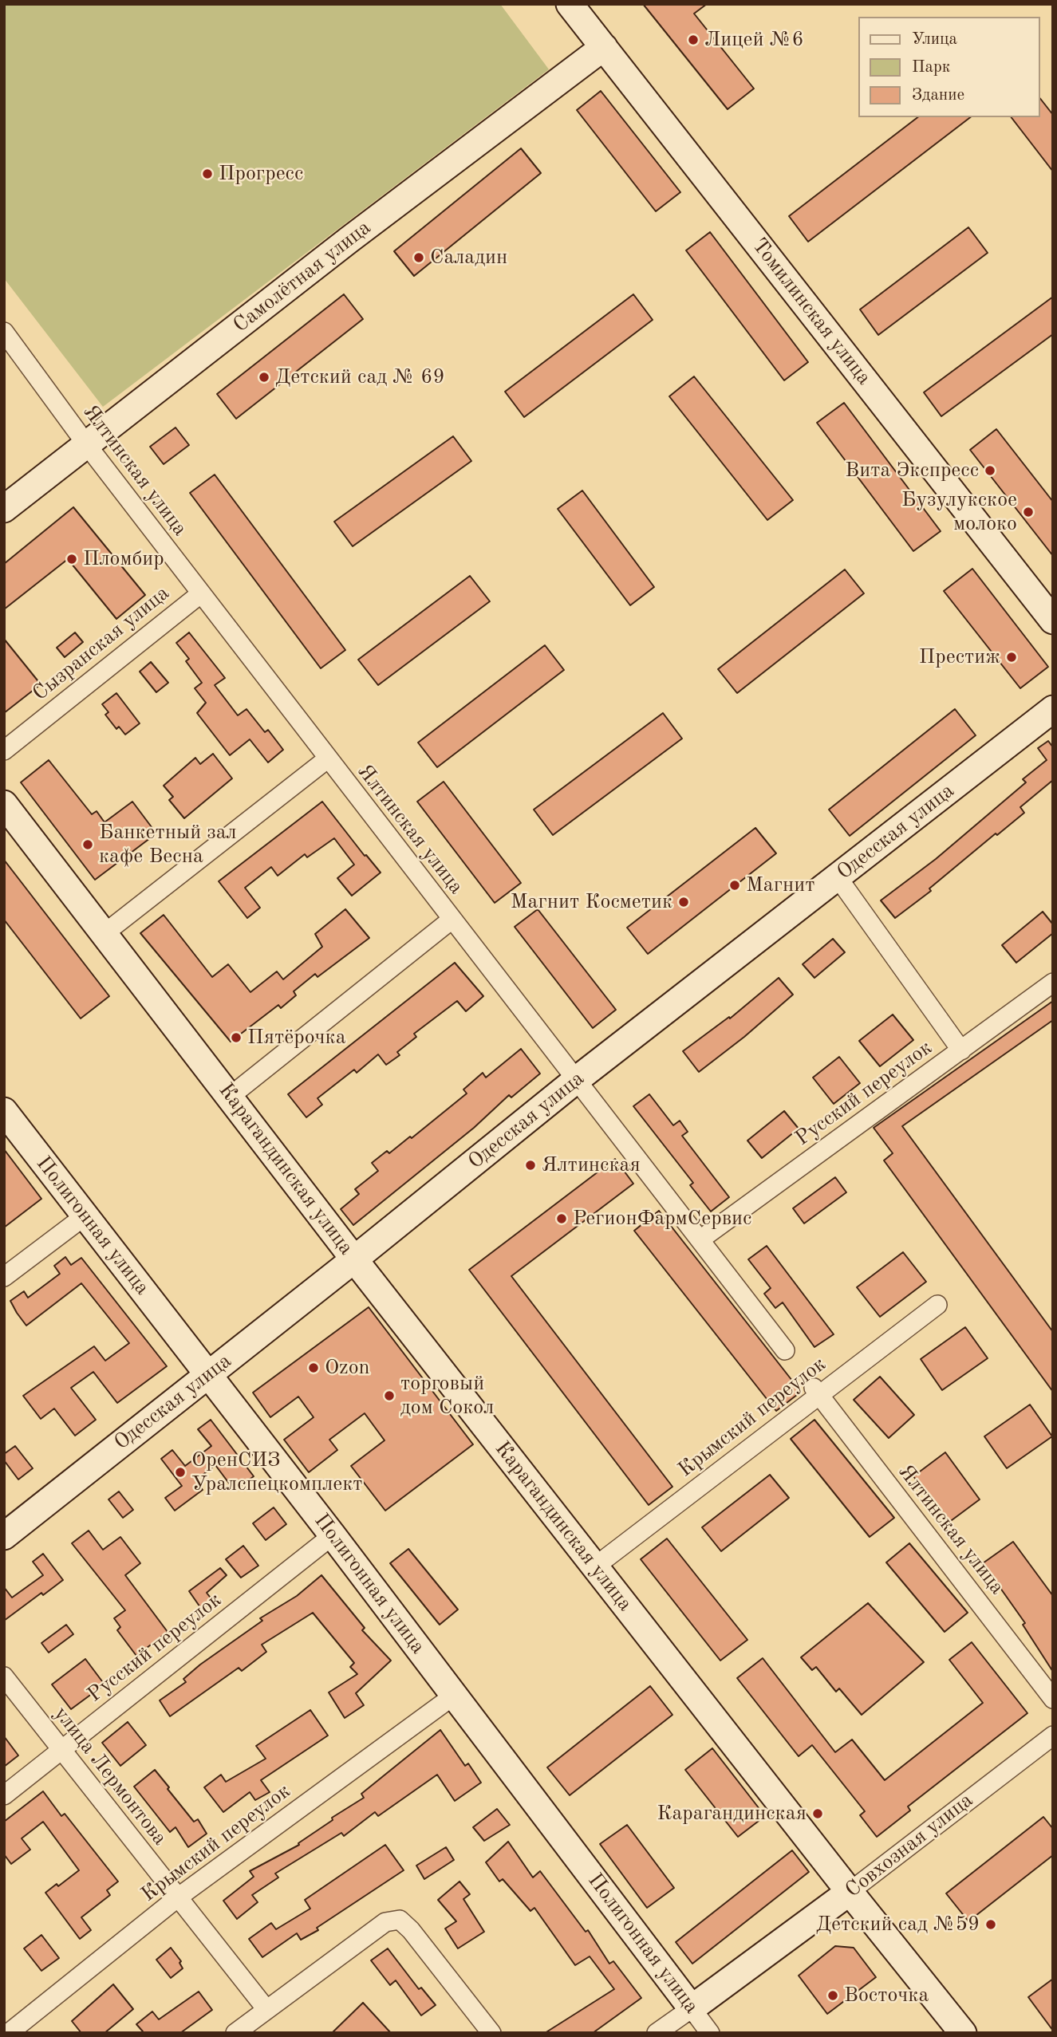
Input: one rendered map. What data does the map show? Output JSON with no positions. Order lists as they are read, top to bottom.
{
  "streets": {
    "main road": [
      "Самолётная улица",
      "Томилинская улица",
      "Одесская улица",
      "Карагандинская улица",
      "Полигонная улица",
      "Совхозная улица"
    ],
    "street": [
      "Ялтинская улица",
      "Сызранская улица",
      "Русский переулок",
      "Крымский переулок",
      "улица Лермонтова"
    ]
  },
  "crossings": [
    ["Самолётная улица", "Томилинская улица"],
    ["Самолётная улица", "Ялтинская улица"],
    ["Ялтинская улица", "Сызранская улица"],
    ["Ялтинская улица", "Одесская улица"],
    ["Ялтинская улица", "Русский переулок"],
    ["Ялтинская улица", "Крымский переулок"],
    ["Одесская улица", "Карагандинская улица"],
    ["Одесская улица", "Полигонная улица"],
    ["Русский переулок", "Полигонная улица"],
    ["Русский переулок", "улица Лермонтова"],
    ["Карагандинская улица", "Крымский переулок"],
    ["Карагандинская улица", "Совхозная улица"],
    ["Полигонная улица", "Крымский переулок"],
    ["Полигонная улица", "Совхозная улица"],
    ["Крымский переулок", "улица Лермонтова"]
  ],
  "places": [
    "Лицей №6",
    "Прогресс",
    "Саладин",
    "Детский сад № 69",
    "Вита Экспресс",
    "Бузулукское молоко",
    "Пломбир",
    "Престиж",
    "Банкетный зал кафе Весна",
    "Магнит",
    "Магнит Косметик",
    "Пятёрочка",
    "Ялтинская",
    "РегионФармСервис",
    "Ozon",
    "торговый дом Сокол",
    "ОренСИЗ Уралспецкомплект",
    "Карагандинская",
    "Детский сад №59",
    "Восточка"
  ],
  "legend": ["Улица", "Парк", "Здание"]
}
